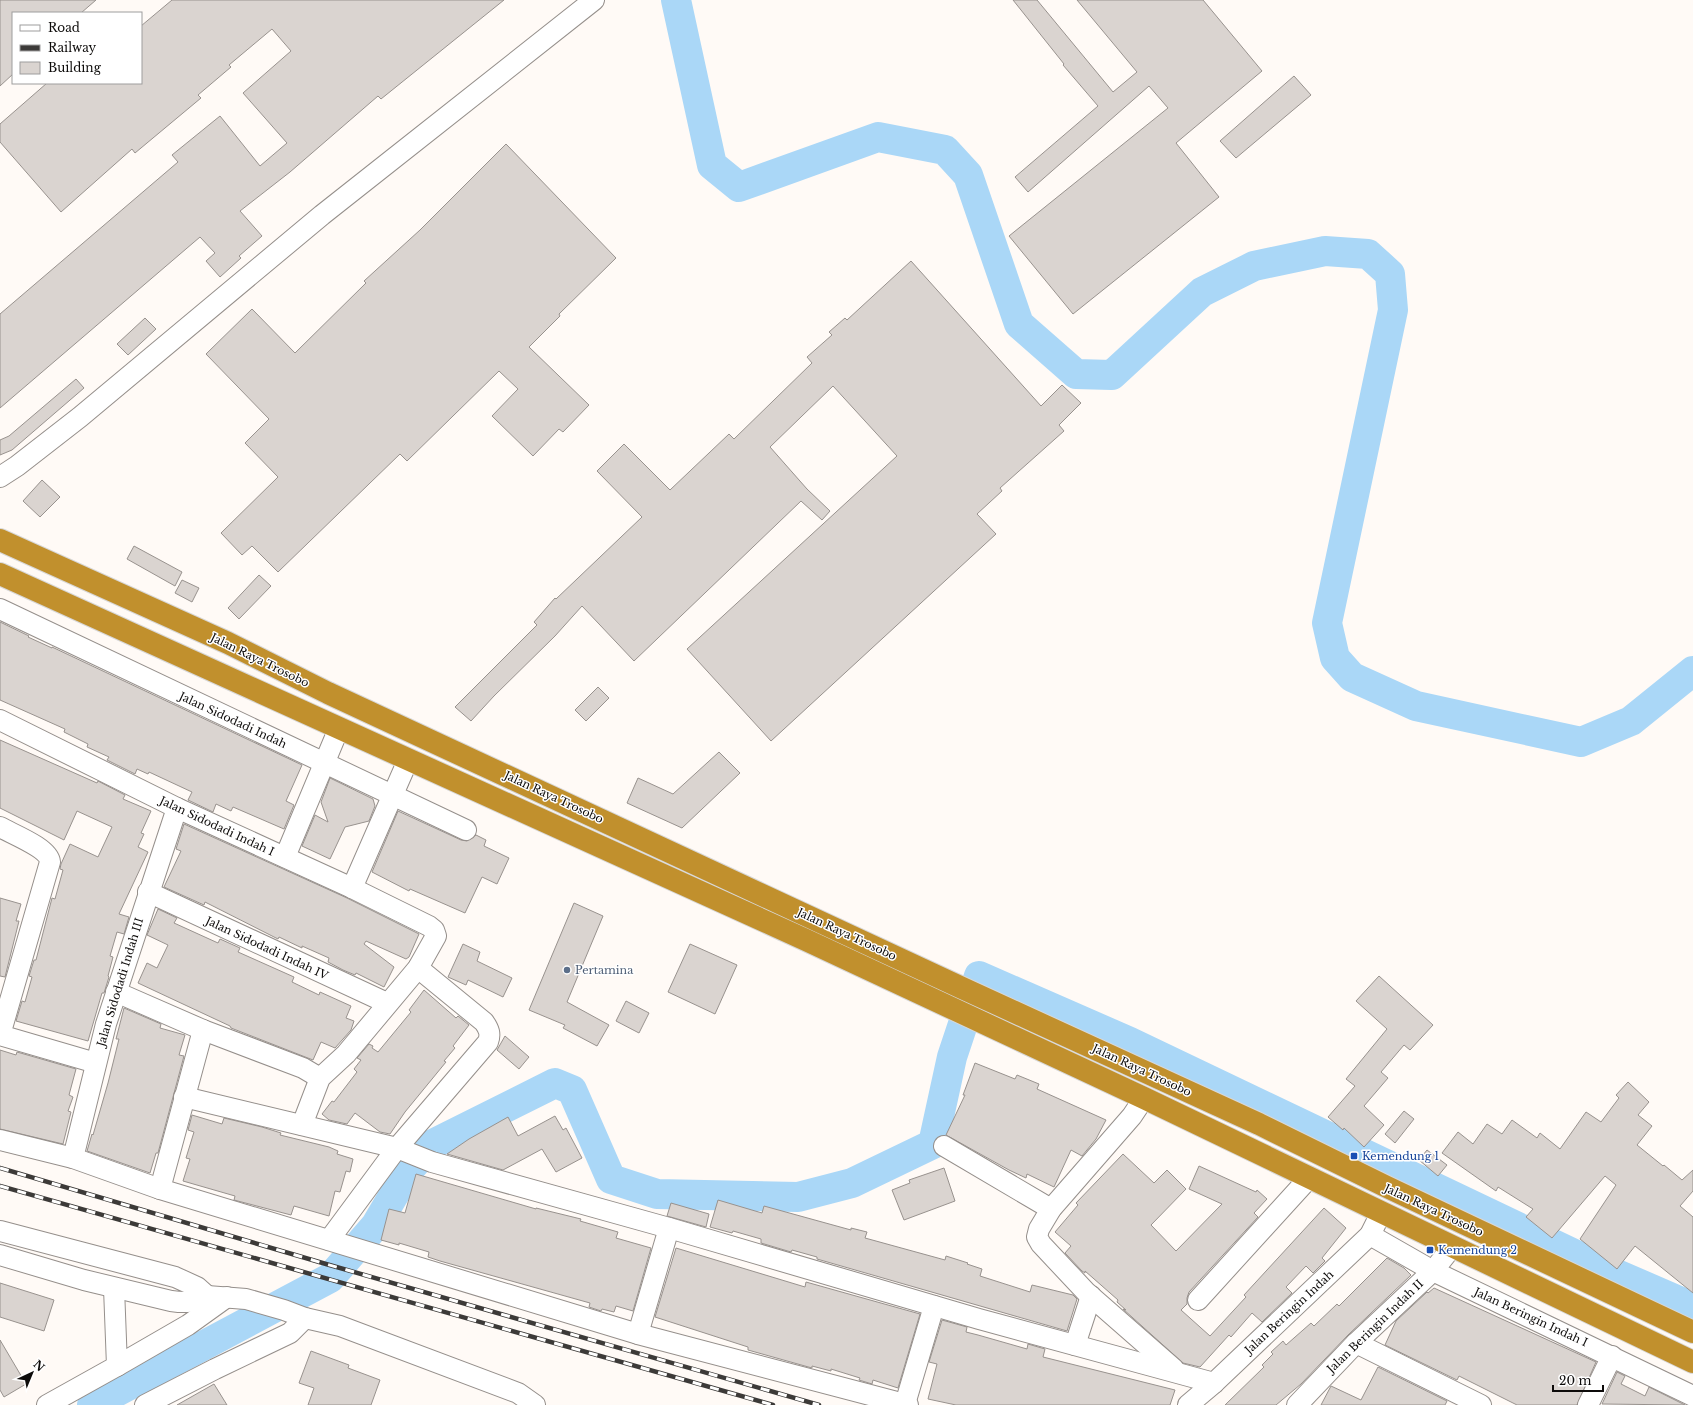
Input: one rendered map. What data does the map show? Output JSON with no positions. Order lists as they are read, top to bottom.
{
  "streets": {
    "highway": ["Jalan Raya Trosobo"],
    "street": [
      "Jalan Sidodadi Indah",
      "Jalan Sidodadi Indah I",
      "Jalan Sidodadi Indah IV",
      "Jalan Sidodadi Indah III",
      "Jalan Beringin Indah",
      "Jalan Beringin Indah I",
      "Jalan Beringin Indah II"
    ]
  },
  "crossings": [
    ["Jalan Raya Trosobo", "Jalan Beringin Indah"],
    ["Jalan Raya Trosobo", "Jalan Beringin Indah II"],
    ["Jalan Sidodadi Indah I", "Jalan Sidodadi Indah III"],
    ["Jalan Sidodadi Indah IV", "Jalan Sidodadi Indah III"],
    ["Jalan Beringin Indah", "Jalan Beringin Indah I"],
    ["Jalan Beringin Indah I", "Jalan Beringin Indah II"]
  ],
  "places": {
    "other": ["Pertamina"],
    "transit": ["Kemendung 1", "Kemendung 2"]
  },
  "legend": ["Road", "Railway", "Building"],
  "scale_bar": "20 m",
  "north": "top right"
}
